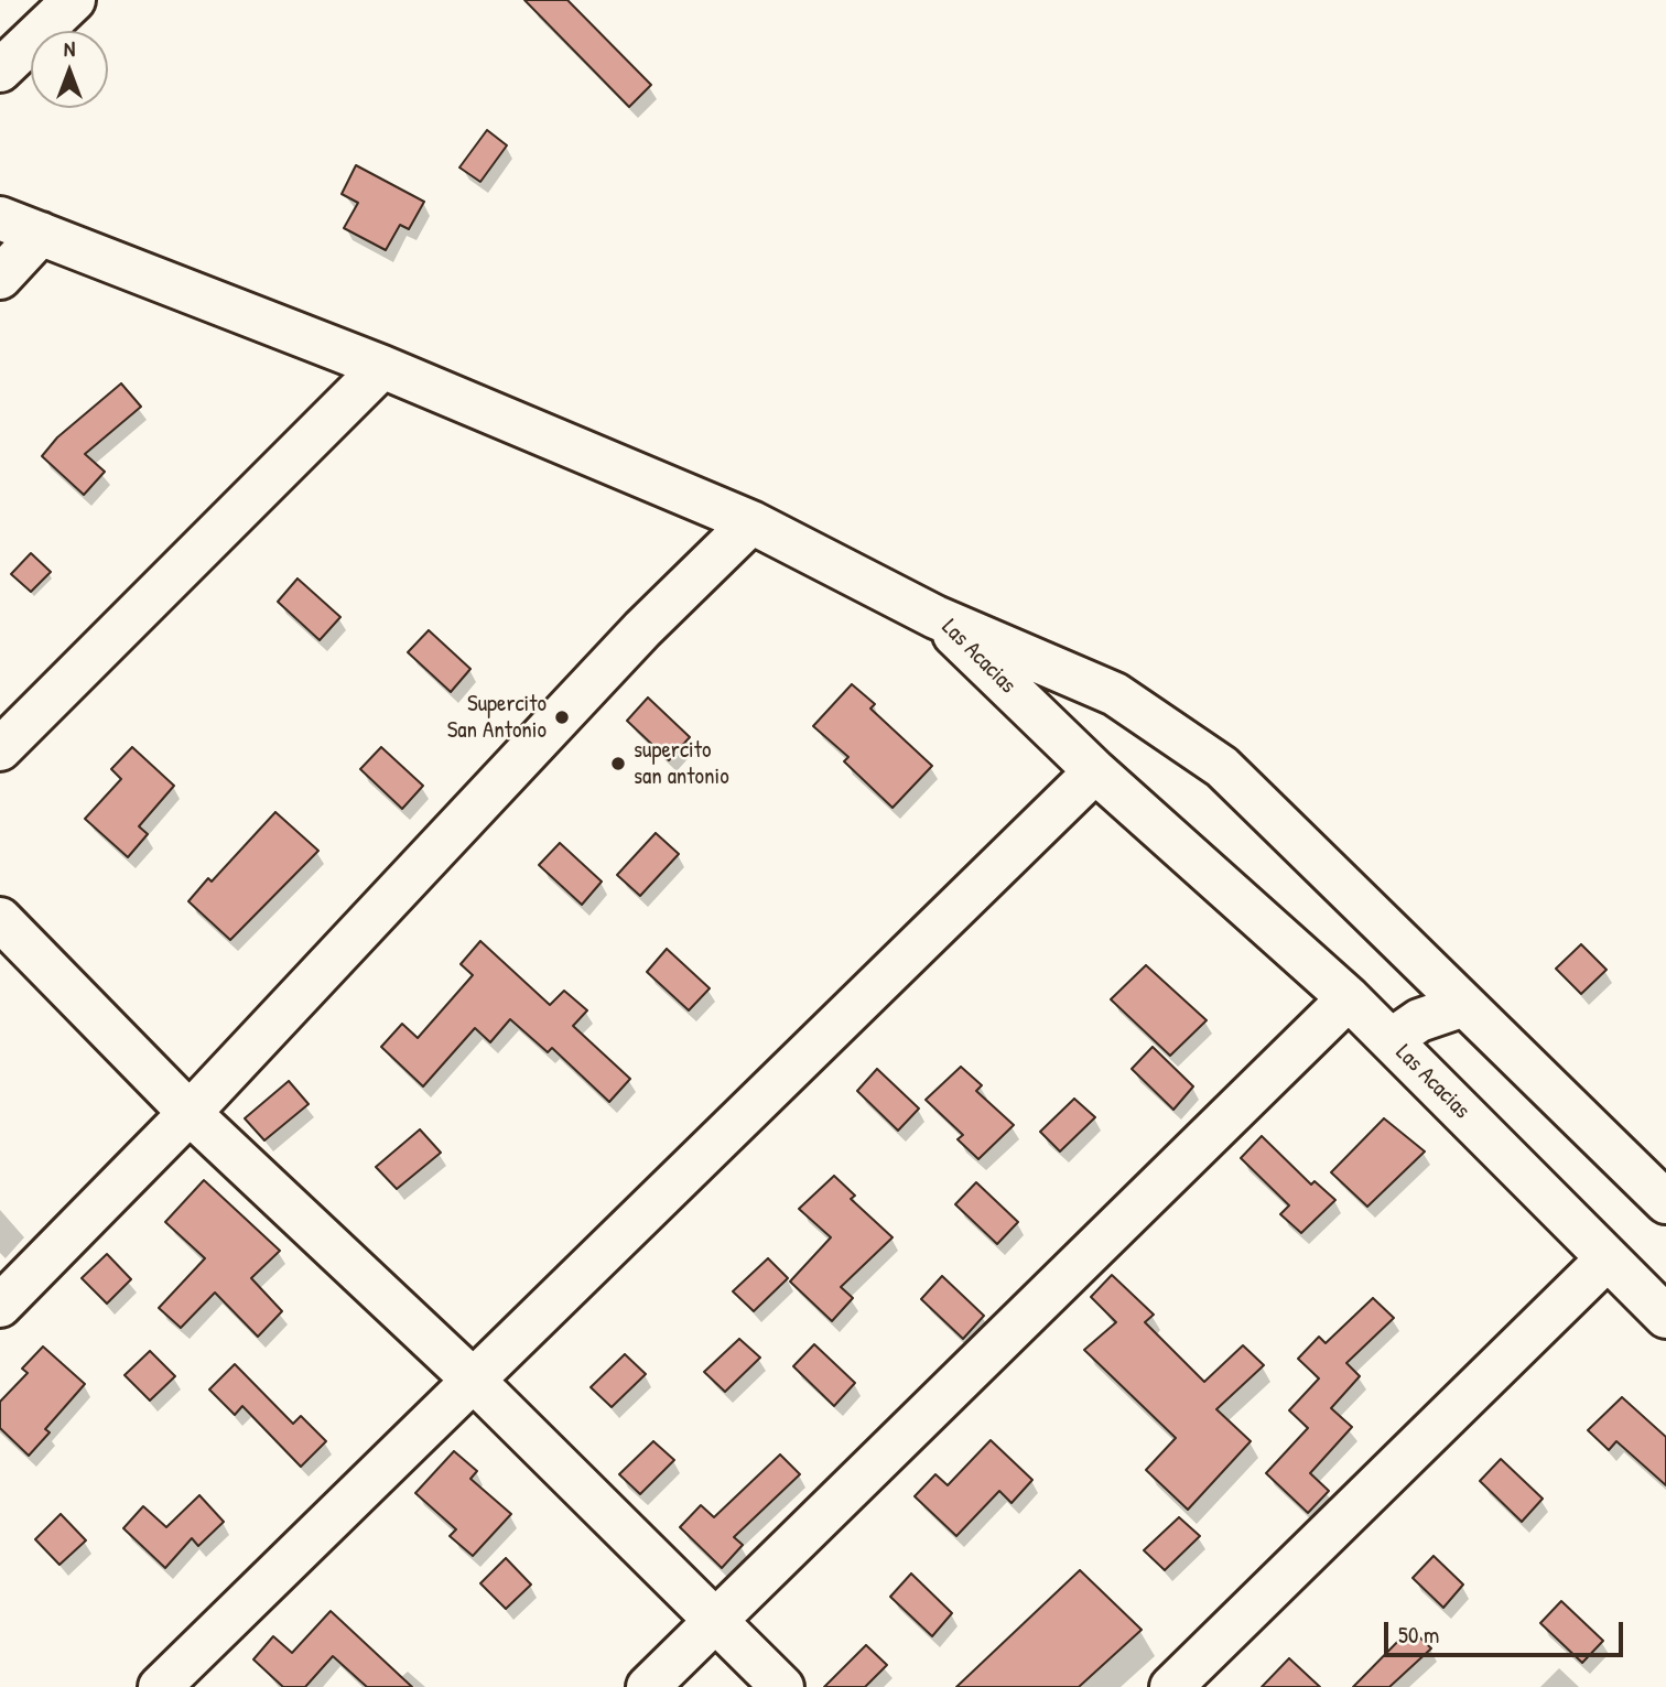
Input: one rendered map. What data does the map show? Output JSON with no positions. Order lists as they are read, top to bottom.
{
  "streets": {
    "street": ["Las Acacias"]
  },
  "places": ["Supercito San Antonio", "supercito san antonio"],
  "scale_bar": "50 m",
  "north": "top"
}
